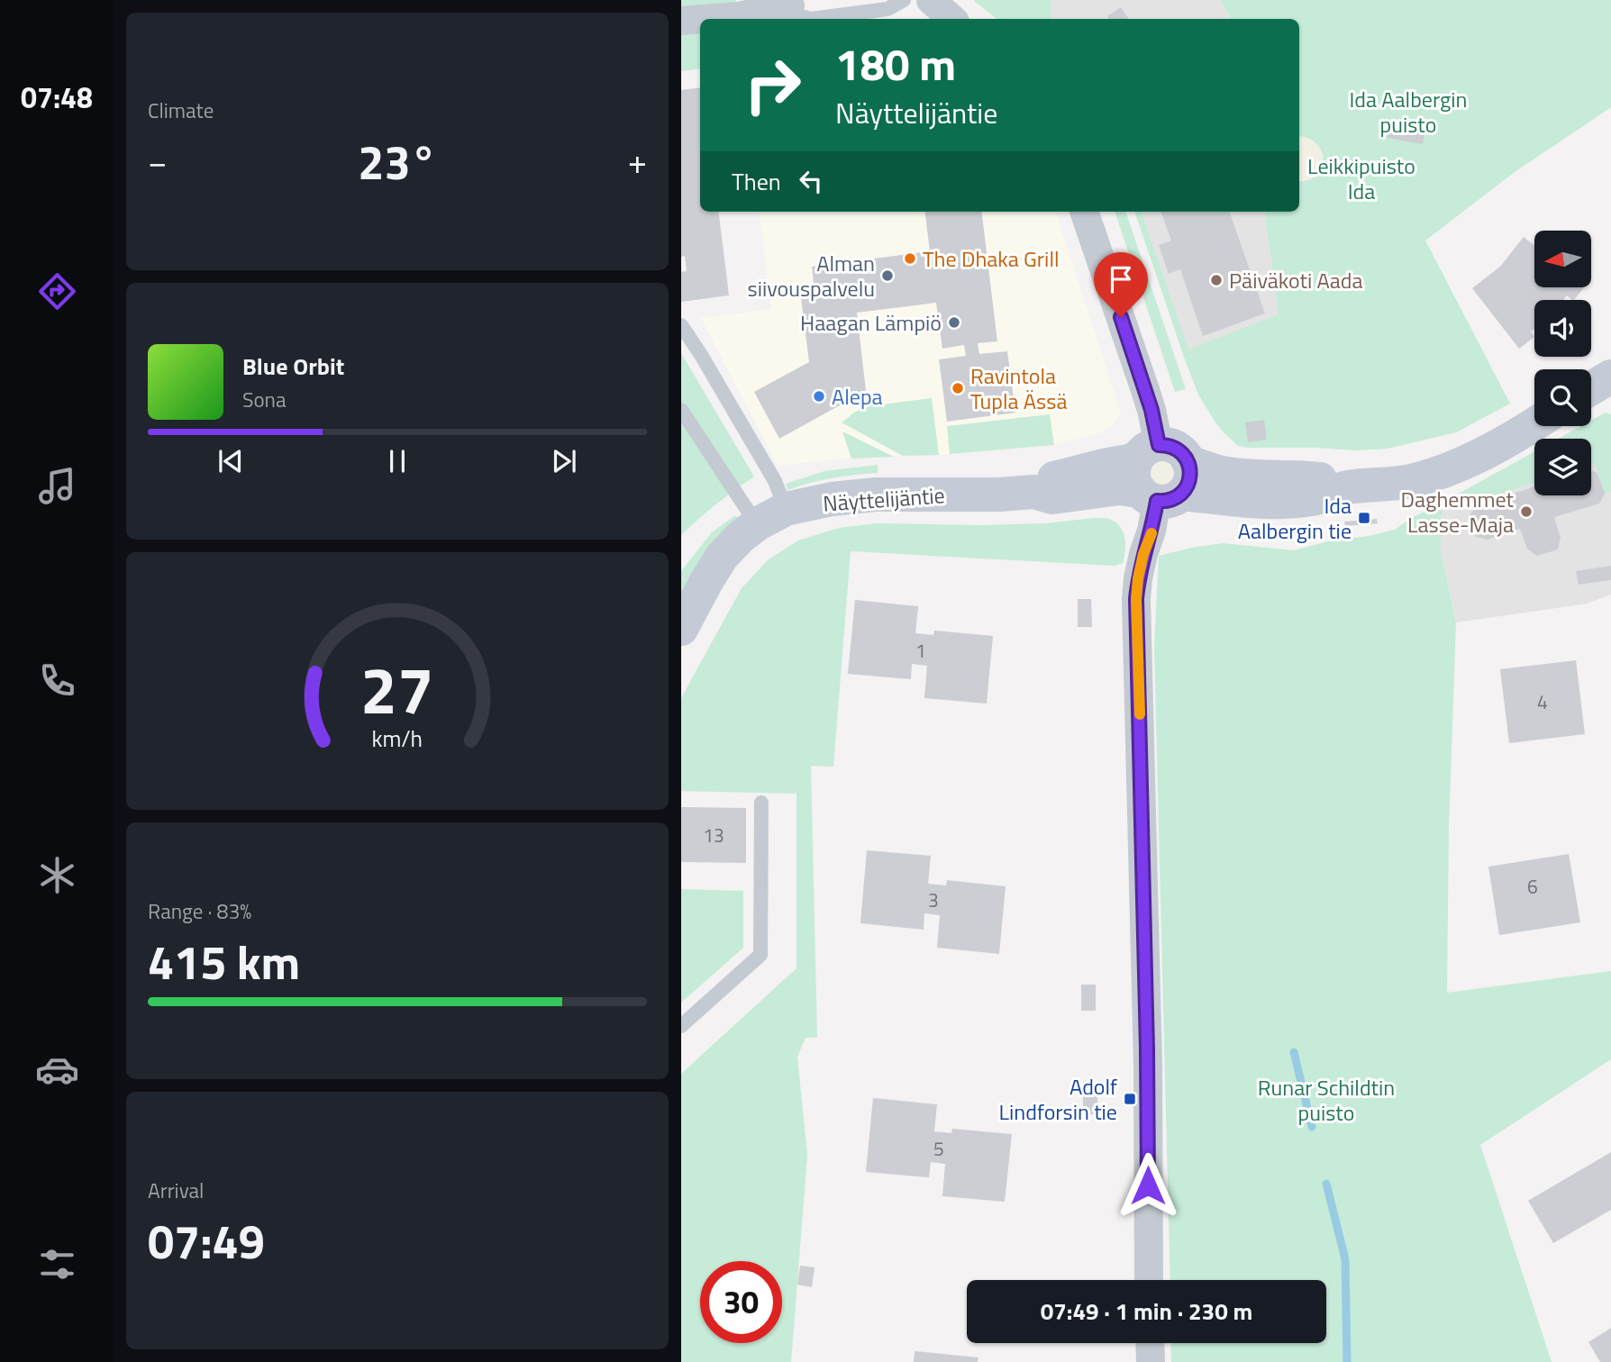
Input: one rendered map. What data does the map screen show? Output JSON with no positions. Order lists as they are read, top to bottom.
{
  "streets": {
    "main road": ["Näyttelijäntie"]
  },
  "parks": ["Ida Aalbergin puisto", "Leikkipuisto Ida", "Runar Schildtin puisto"],
  "places": {
    "other": [
      "The Dhaka Grill",
      "Alman siivouspalvelu",
      "Päiväkoti Aada",
      "Haagan Lämpiö",
      "Ravintola Tupla Ässä",
      "Alepa",
      "Daghemmet Lasse-Maja"
    ],
    "transit": ["Ida Aalbergin tie", "Adolf Lindforsin tie"]
  },
  "house_numbers": [
    "1",
    "4",
    "13",
    "6",
    "3",
    "5"
  ],
  "north": "left",
  "page": {
    "tabs": "07:48",
    "tile": [
      "Climate",
      ["Range · 83%", "415 km"],
      ["Arrival", "07:49"]
    ],
    "turn": ["180 m", "Näyttelijäntie"],
    "heat": ["−", "23°", "+"],
    "then": "Then",
    "song": ["Blue Orbit", "Sona"],
    "limit": "30",
    "trip": "07:49 · 1 min · 230 m",
    "gauge": ["27", "km/h"]
  }
}
